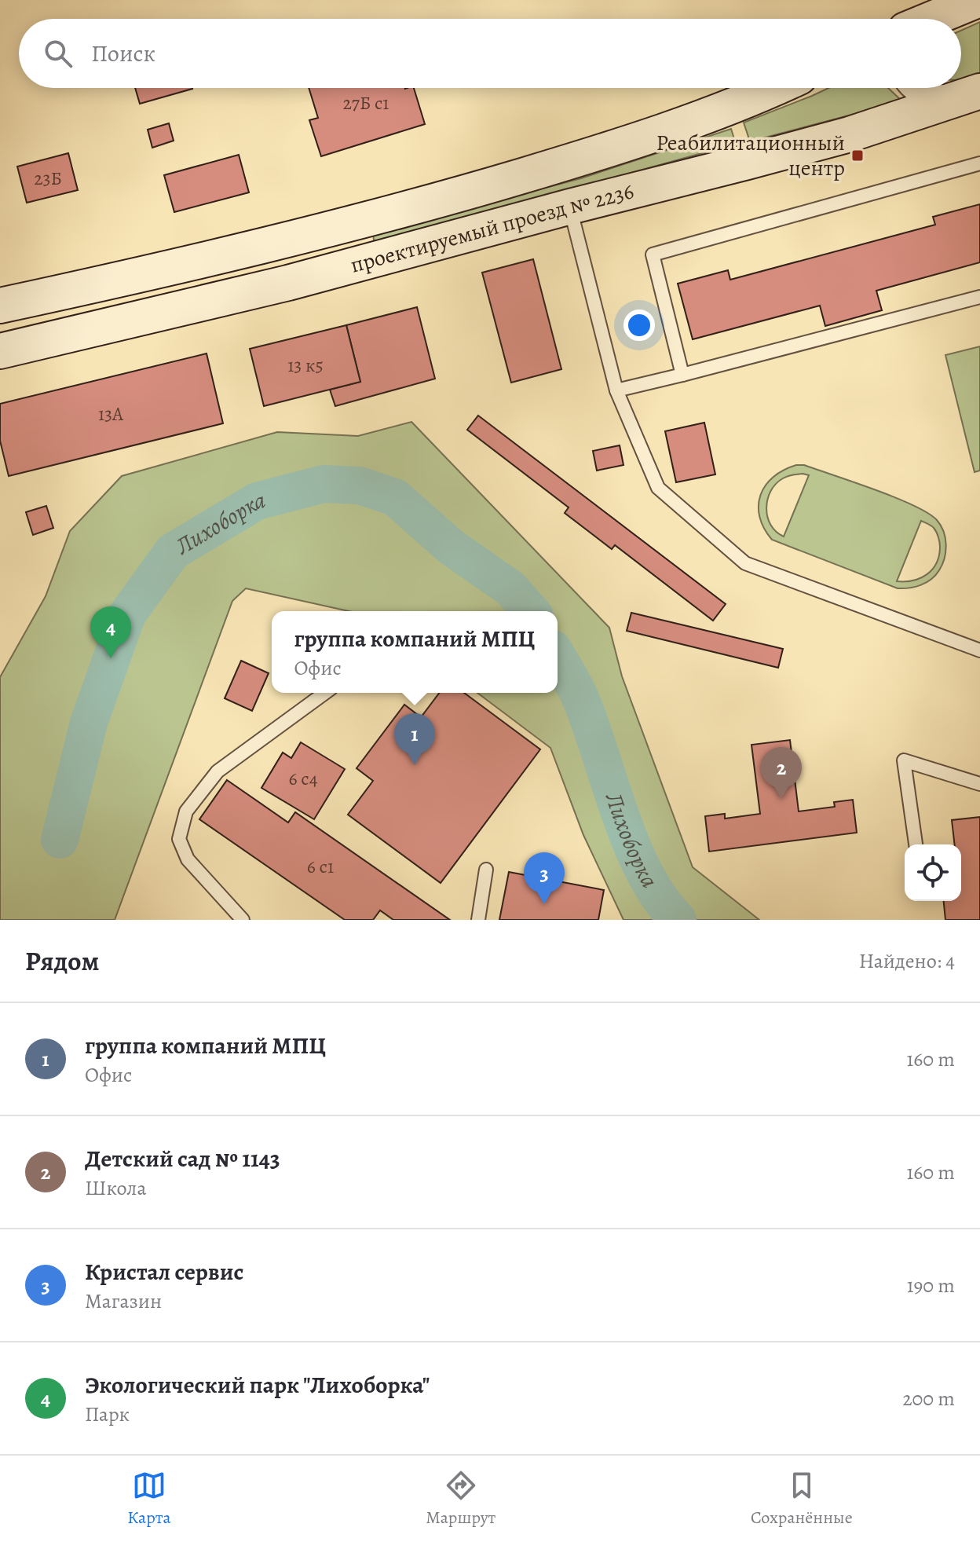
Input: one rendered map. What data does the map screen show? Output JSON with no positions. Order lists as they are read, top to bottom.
{
  "streets": {
    "main road": ["проектируемый проезд № 2236"]
  },
  "water": ["Лихоборка"],
  "places": {
    "transit": ["Реабилитационный центр"]
  },
  "house_numbers": [
    "27Б с1",
    "23Б",
    "13 к5",
    "13А",
    "6 с4",
    "6 с1"
  ],
  "page": {
    "search": "Поиск",
    "pins": [
      "4",
      "1",
      "2",
      "3"
    ],
    "popup": ["группа компаний МПЦ", "Офис"],
    "heading": ["Рядом", "Найдено: 4"],
    "list": [
      {
        "mark": "1",
        "name": "группа компаний МПЦ",
        "note": "Офис",
        "value": "160 m"
      },
      {
        "mark": "2",
        "name": "Детский сад № 1143",
        "note": "Школа",
        "value": "160 m"
      },
      {
        "mark": "3",
        "name": "Кристал сервис",
        "note": "Магазин",
        "value": "190 m"
      },
      {
        "mark": "4",
        "name": "Экологический парк \"Лихоборка\"",
        "note": "Парк",
        "value": "200 m"
      }
    ],
    "nav": ["Карта", "Маршрут", "Сохранённые"]
  }
}
